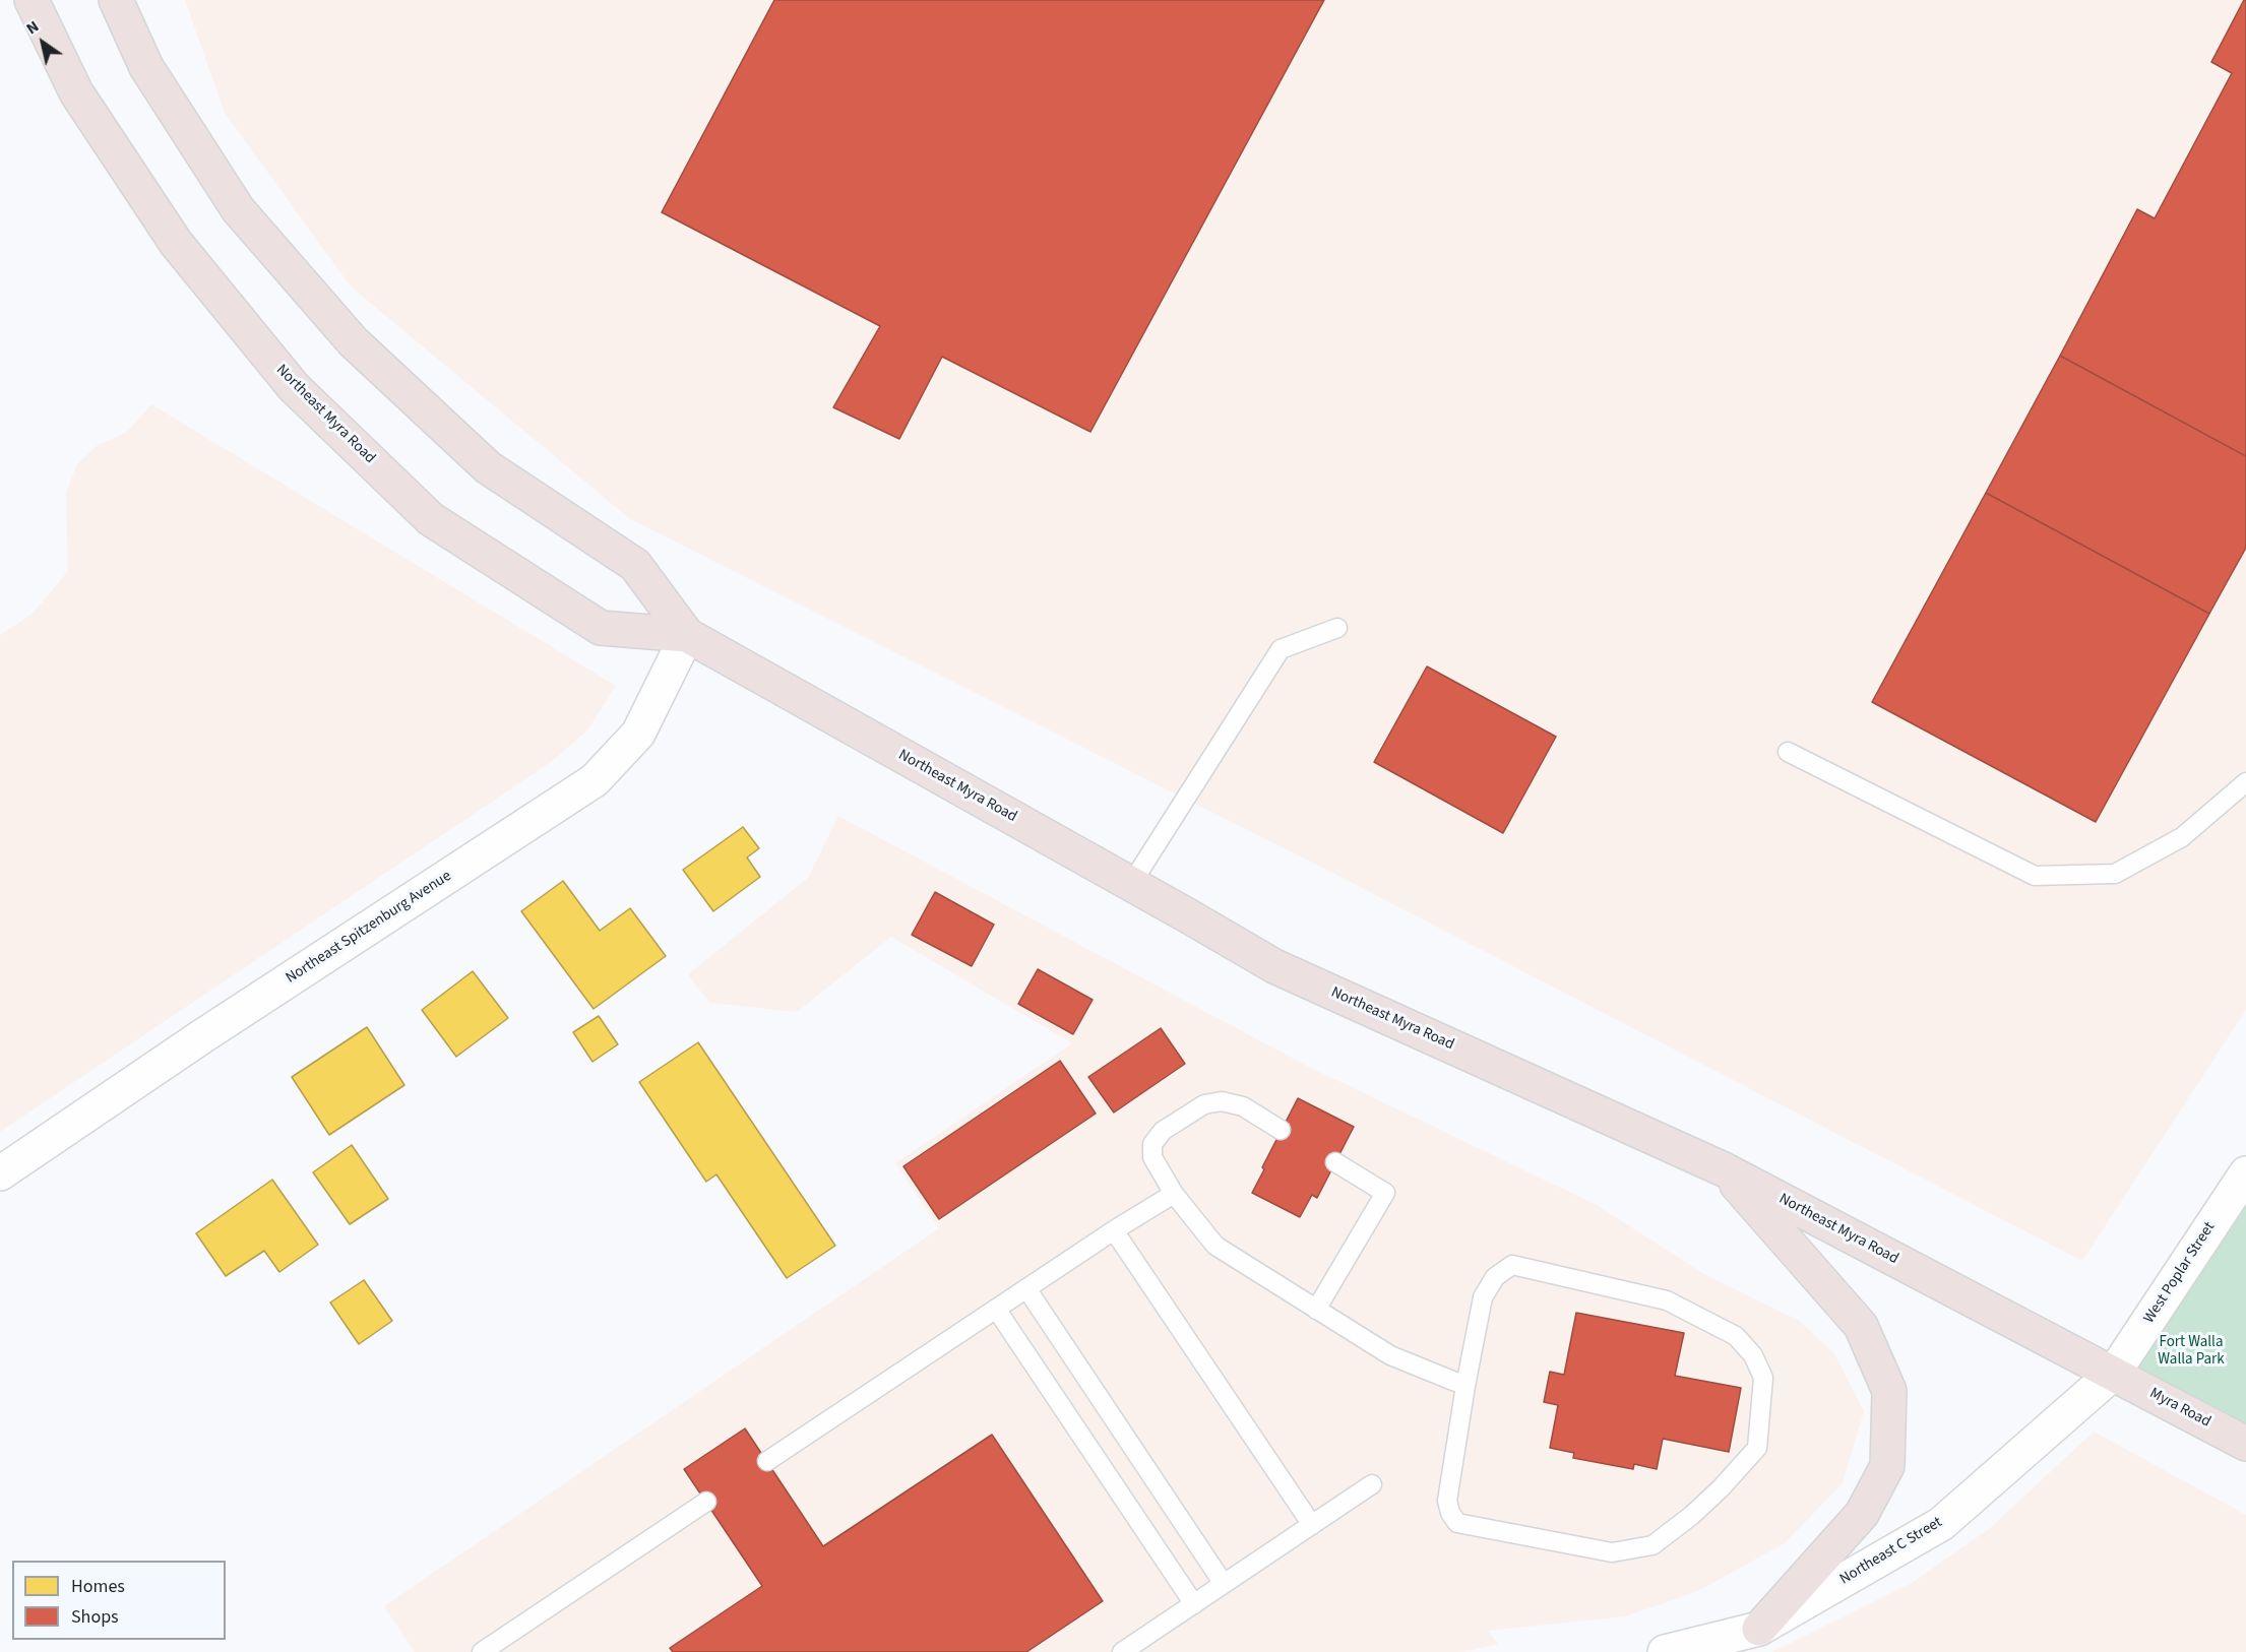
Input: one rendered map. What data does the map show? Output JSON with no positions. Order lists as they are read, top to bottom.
{
  "streets": {
    "highway": ["Northeast Myra Road", "Myra Road"],
    "street": ["Northeast Spitzenburg Avenue", "West Poplar Street", "Northeast C Street"]
  },
  "crossings": [
    ["Northeast Myra Road", "Northeast Spitzenburg Avenue"],
    ["Northeast Myra Road", "West Poplar Street"],
    ["Northeast Myra Road", "Myra Road"],
    ["Northeast Myra Road", "Northeast C Street"],
    ["West Poplar Street", "Myra Road"],
    ["West Poplar Street", "Northeast C Street"],
    ["Myra Road", "Northeast C Street"]
  ],
  "parks": ["Fort Walla Walla Park"],
  "legend": ["Homes", "Shops"],
  "north": "top left"
}
